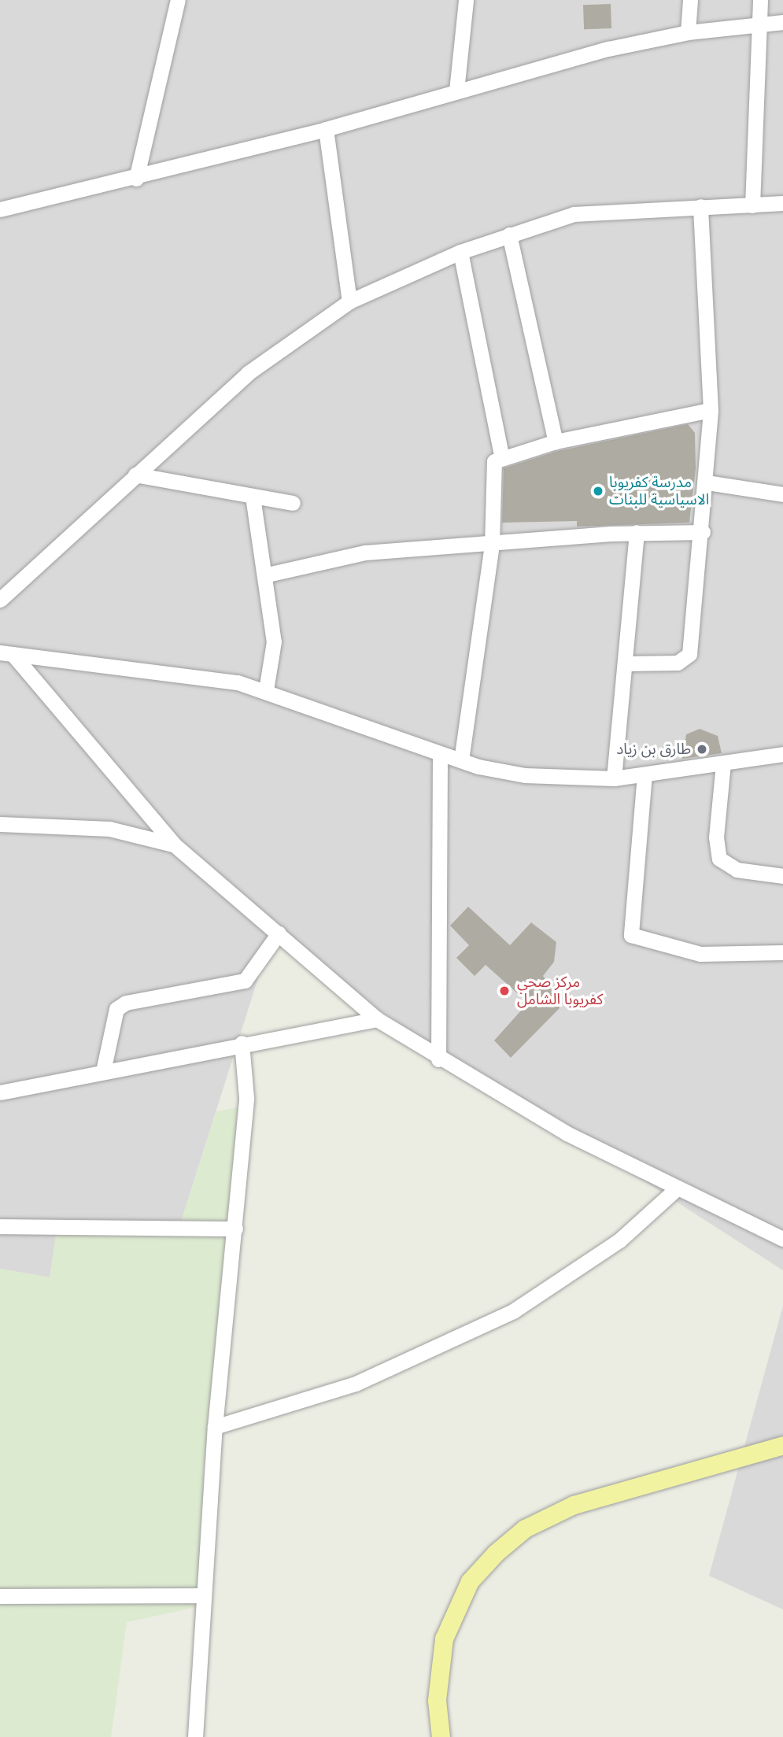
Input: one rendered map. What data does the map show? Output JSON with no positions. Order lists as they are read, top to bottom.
{
  "places": ["مدرسة كفريوبا الاسياسية للبنات", "طارق بن زياد", "مركز صحي كفريوبا الشامل"]
}
